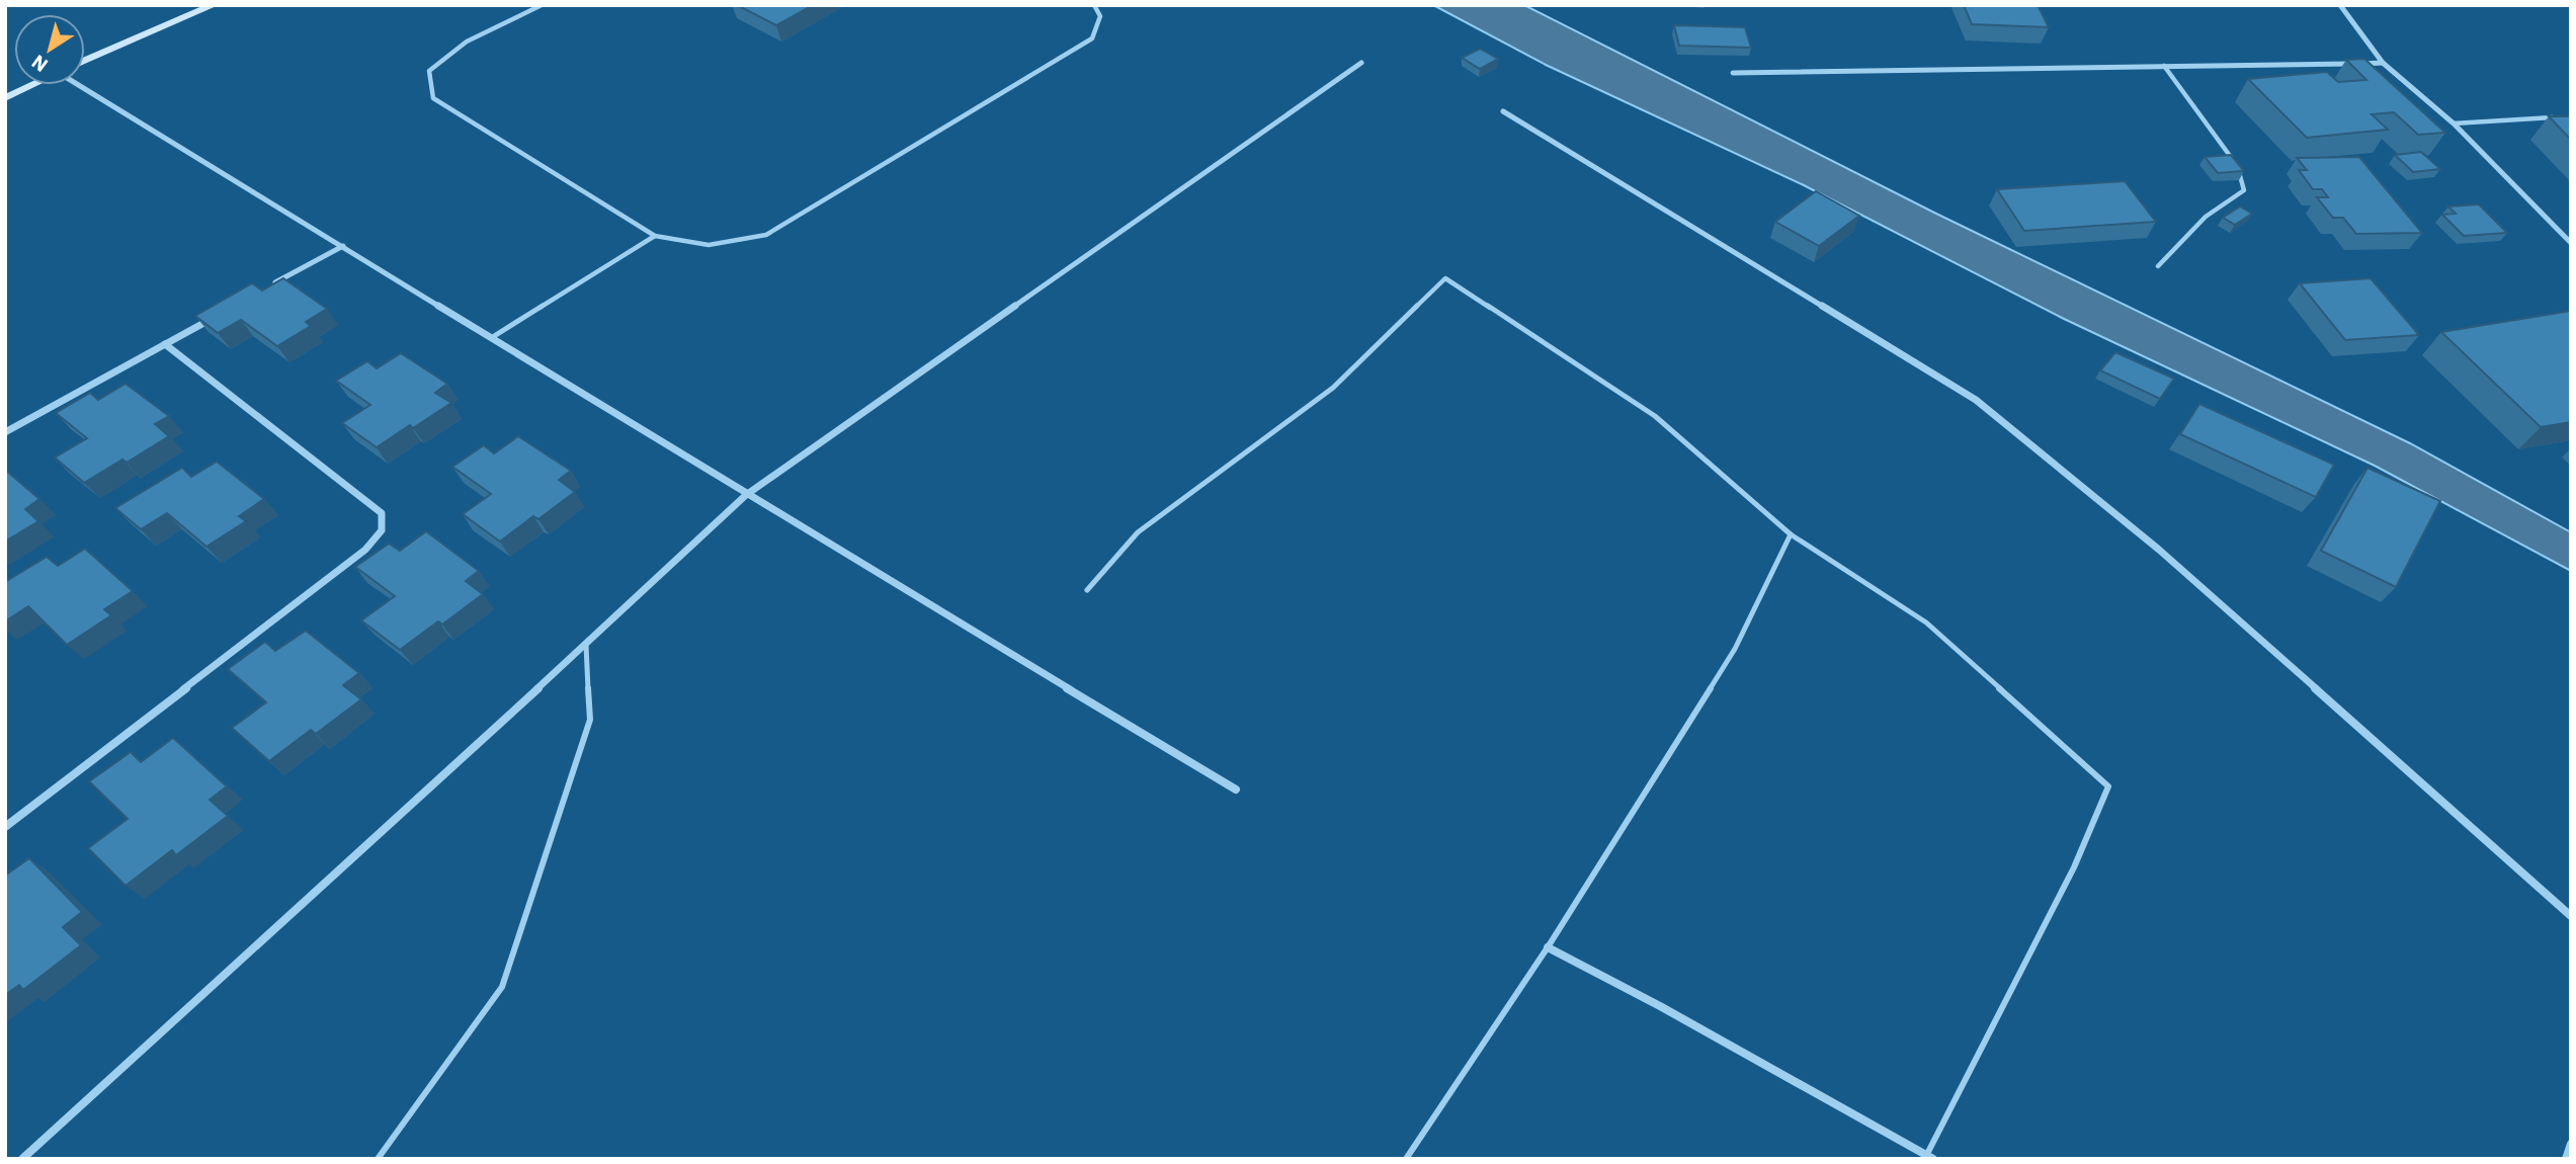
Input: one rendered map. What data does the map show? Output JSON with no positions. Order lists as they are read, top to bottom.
{
  "north": "bottom left"
}
